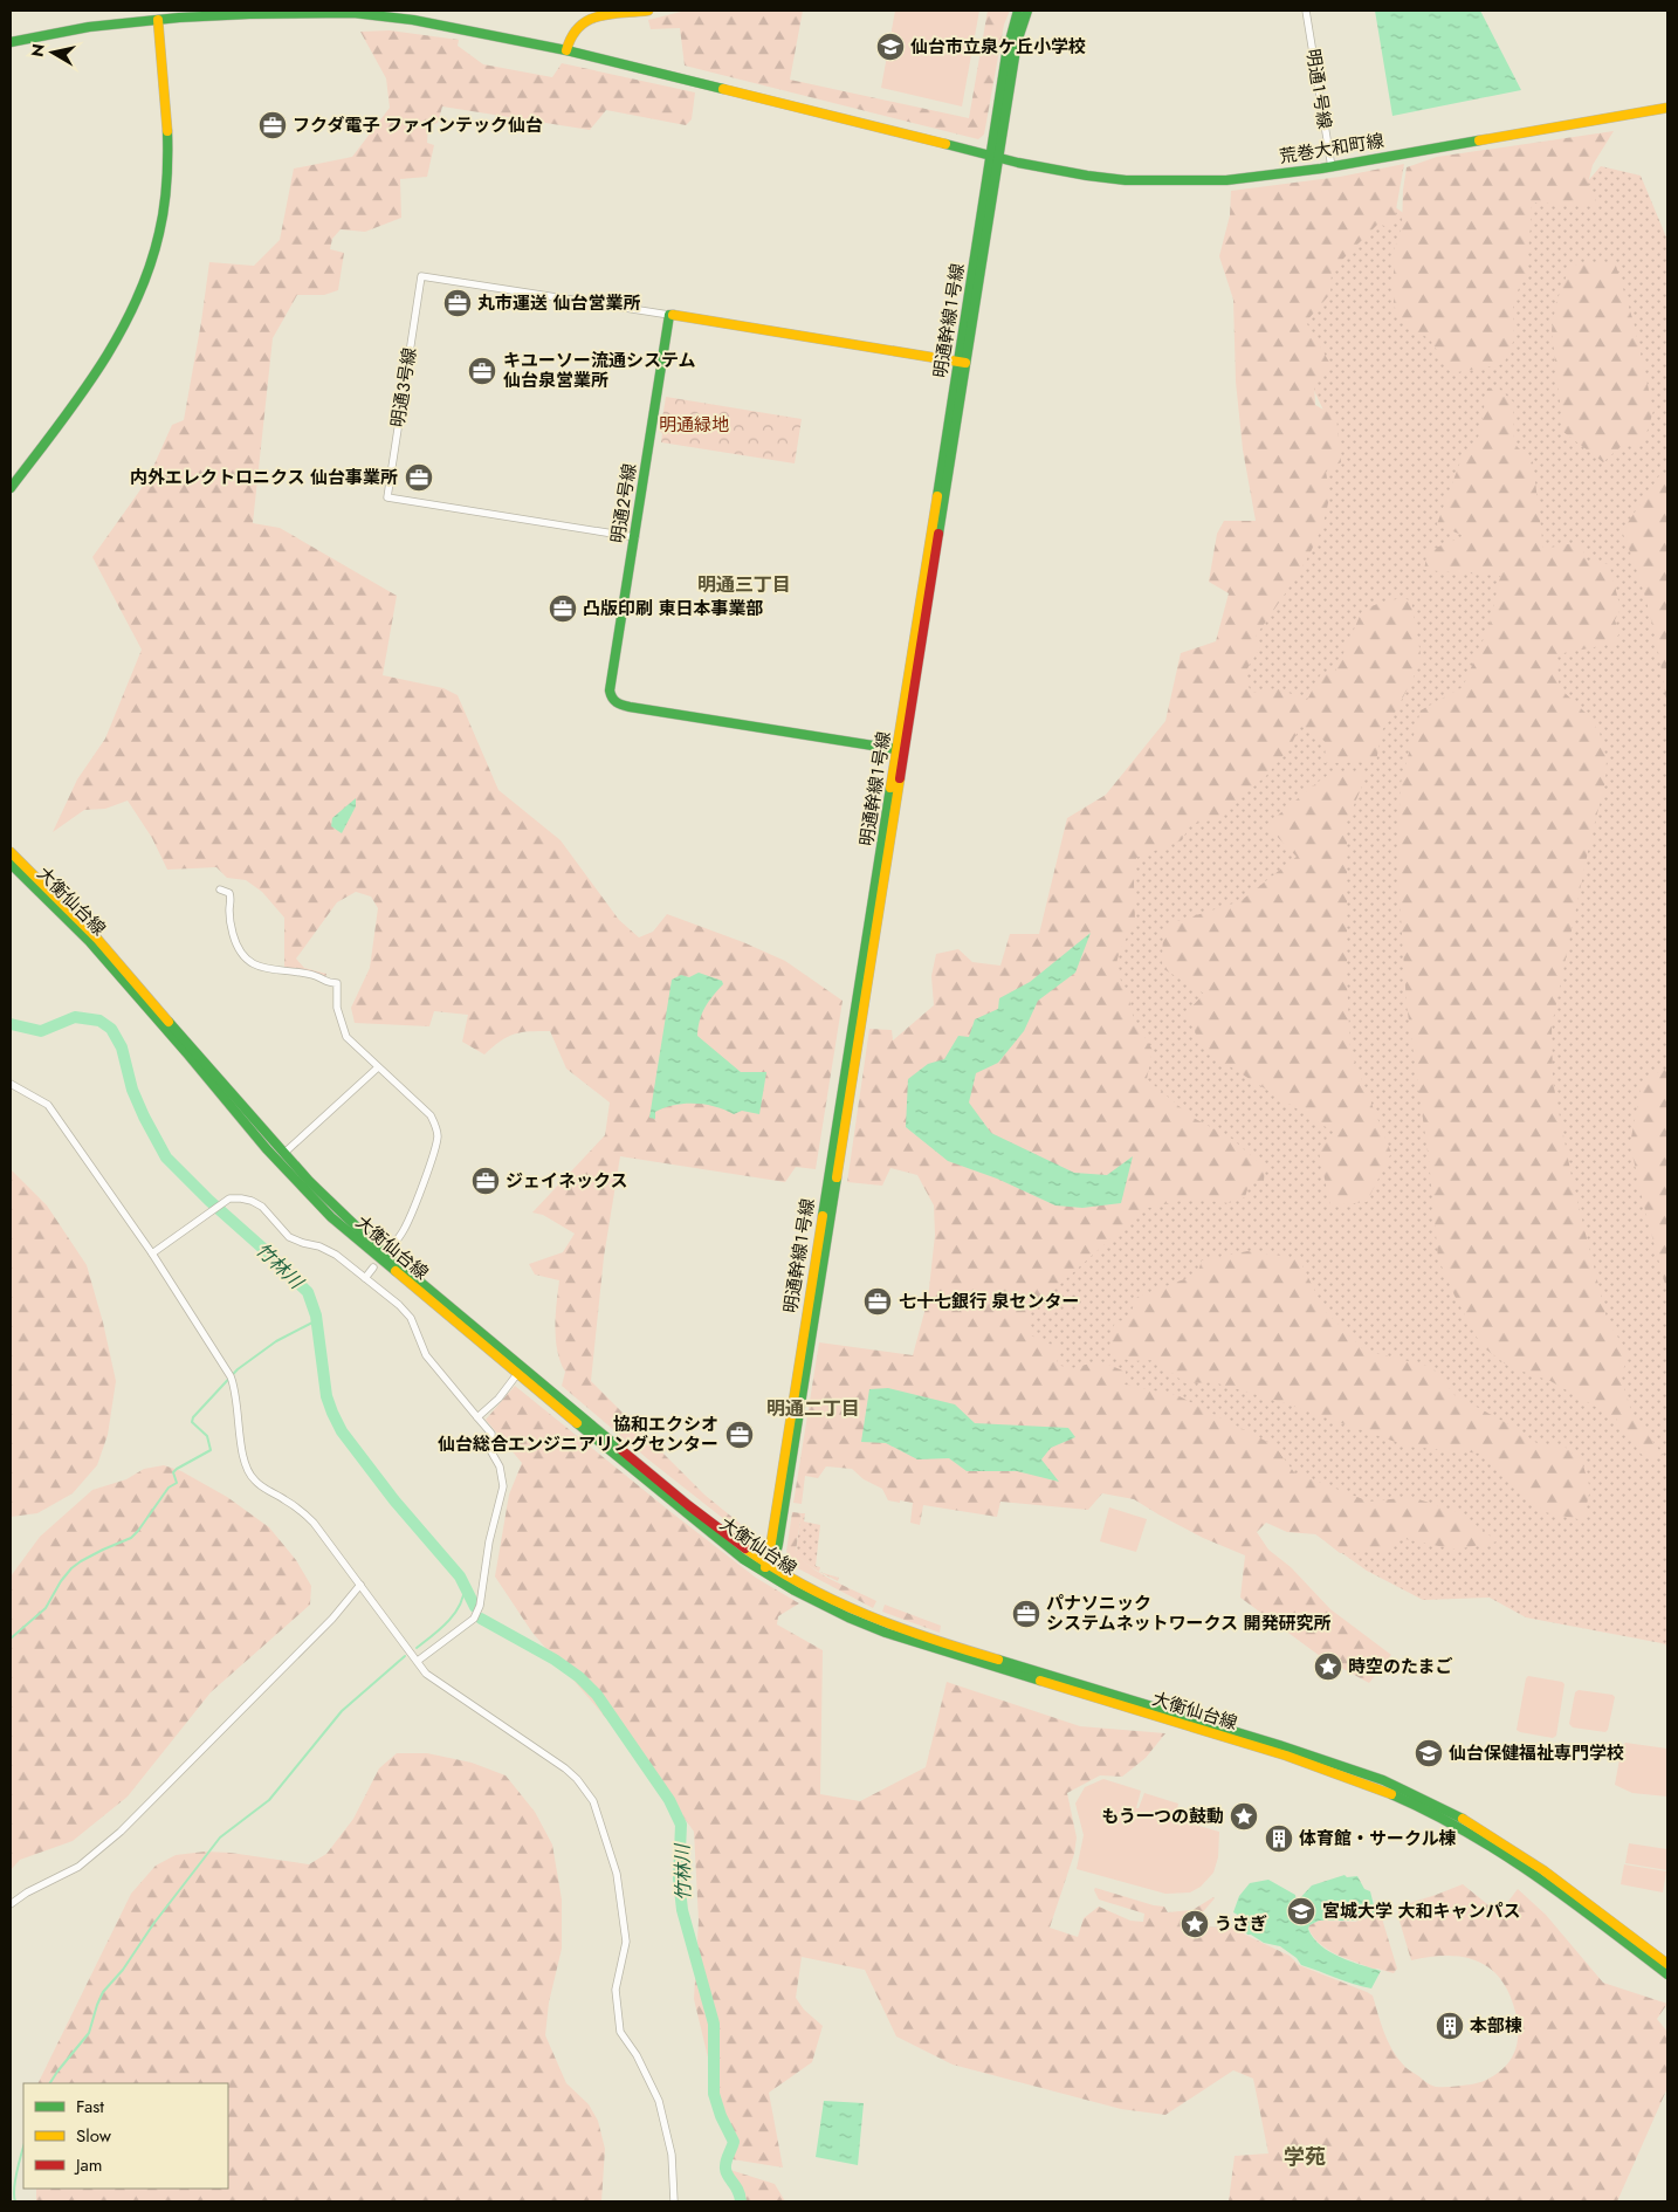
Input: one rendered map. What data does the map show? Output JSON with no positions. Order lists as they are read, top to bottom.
{
  "streets": {
    "street": [
      "明通１号線",
      "荒巻大和町線",
      "明通幹線１号線",
      "明通３号線",
      "明通２号線",
      "大衡仙台線"
    ]
  },
  "crossings": [
    ["明通１号線", "荒巻大和町線"],
    ["荒巻大和町線", "明通幹線１号線"],
    ["明通幹線１号線", "明通２号線"],
    ["明通幹線１号線", "大衡仙台線"],
    ["明通３号線", "明通２号線"]
  ],
  "districts": ["明通三丁目", "明通二丁目", "学苑"],
  "water": ["竹林川"],
  "parks": ["明通緑地"],
  "places": {
    "school or university": ["仙台市立泉ケ丘小学校", "仙台保健福祉専門学校", "宮城大学 大和キャンパス"],
    "office": [
      "フクダ電子 ファインテック仙台",
      "丸市運送 仙台営業所",
      "キユーソー流通システム 仙台泉営業所",
      "内外エレクトロニクス 仙台事業所",
      "凸版印刷 東日本事業部",
      "ジェイネックス",
      "七十七銀行 泉センター",
      "協和エクシオ 仙台総合エンジニアリングセンター",
      "パナソニック システムネットワークス 開発研究所"
    ],
    "place": ["時空のたまご", "もう一つの鼓動", "うさぎ"],
    "building": ["体育館・サークル棟", "本部棟"]
  },
  "legend": ["Fast", "Slow", "Jam"],
  "north": "left"
}
